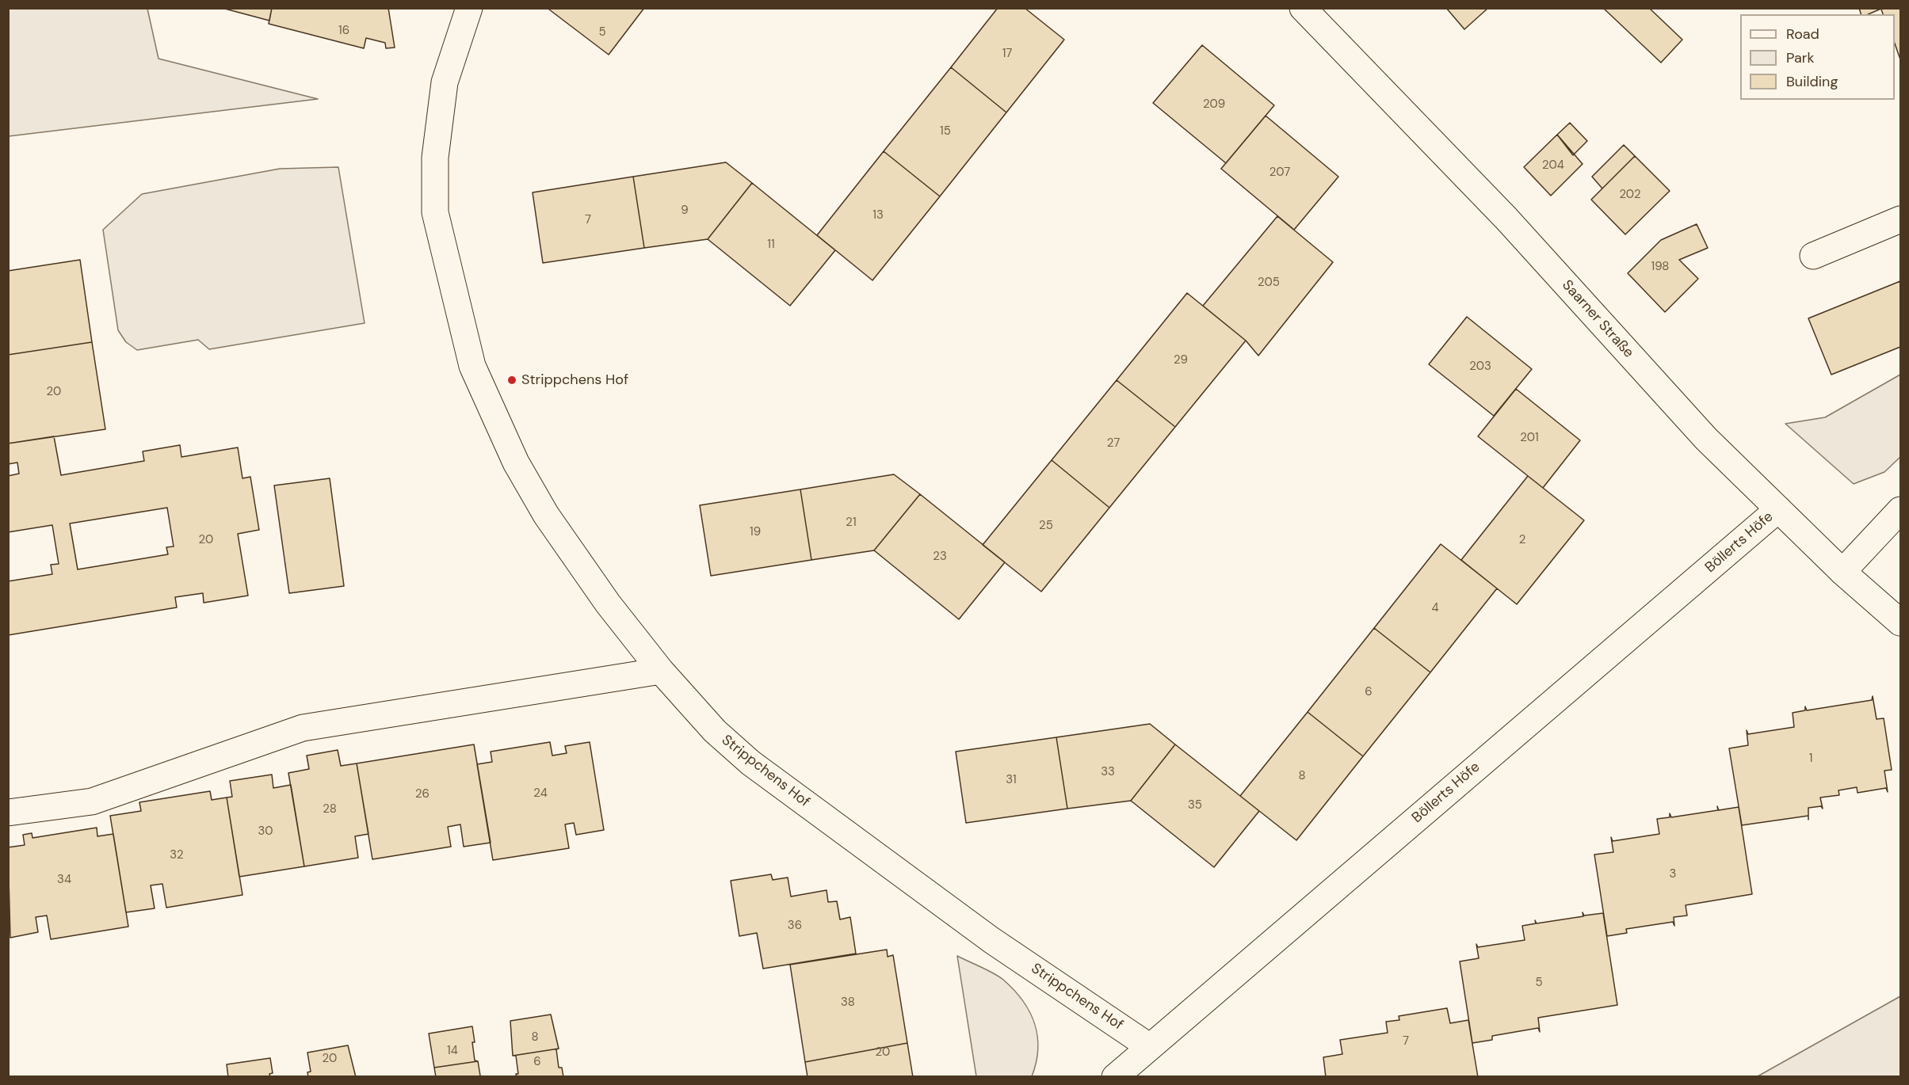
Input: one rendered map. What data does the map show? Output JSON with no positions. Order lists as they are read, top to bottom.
{
  "streets": {
    "street": ["Saarner Straße", "Böllerts Höfe", "Strippchens Hof"]
  },
  "crossings": [
    ["Saarner Straße", "Böllerts Höfe"],
    ["Böllerts Höfe", "Strippchens Hof"]
  ],
  "places": ["Strippchens Hof"],
  "house_numbers": [
    "16",
    "5",
    "17",
    "209",
    "15",
    "204",
    "207",
    "202",
    "9",
    "13",
    "7",
    "11",
    "198",
    "205",
    "29",
    "203",
    "20",
    "201",
    "27",
    "21",
    "25",
    "19",
    "20",
    "2",
    "23",
    "4",
    "6",
    "1",
    "33",
    "8",
    "31",
    "24",
    "26",
    "35",
    "28",
    "30",
    "32",
    "3",
    "34",
    "36",
    "5",
    "38",
    "8",
    "7",
    "14",
    "20",
    "20",
    "6"
  ],
  "legend": ["Road", "Park", "Building"]
}
